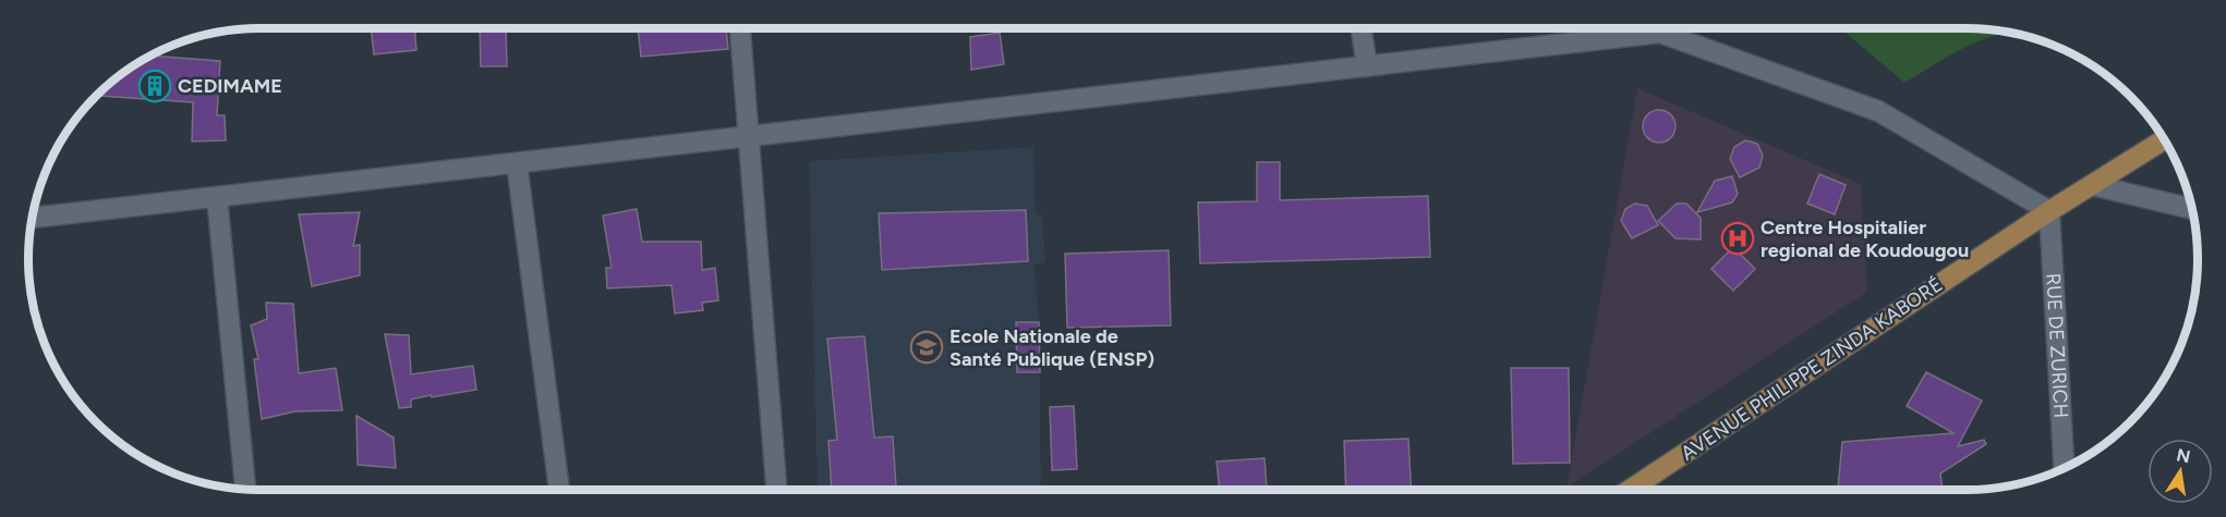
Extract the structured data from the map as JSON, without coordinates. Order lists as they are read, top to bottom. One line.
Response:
{"streets":{"main road":["AVENUE PHILIPPE ZINDA KABORÉ"],"street":["RUE DE ZURICH"]},"crossings":[["RUE DE ZURICH","AVENUE PHILIPPE ZINDA KABORÉ"]],"places":{"building":["CEDIMAME"],"hospital":["Centre Hospitalier regional de Koudougou"],"school or university":["Ecole Nationale de Santé Publique (ENSP)"]},"north":"top"}
